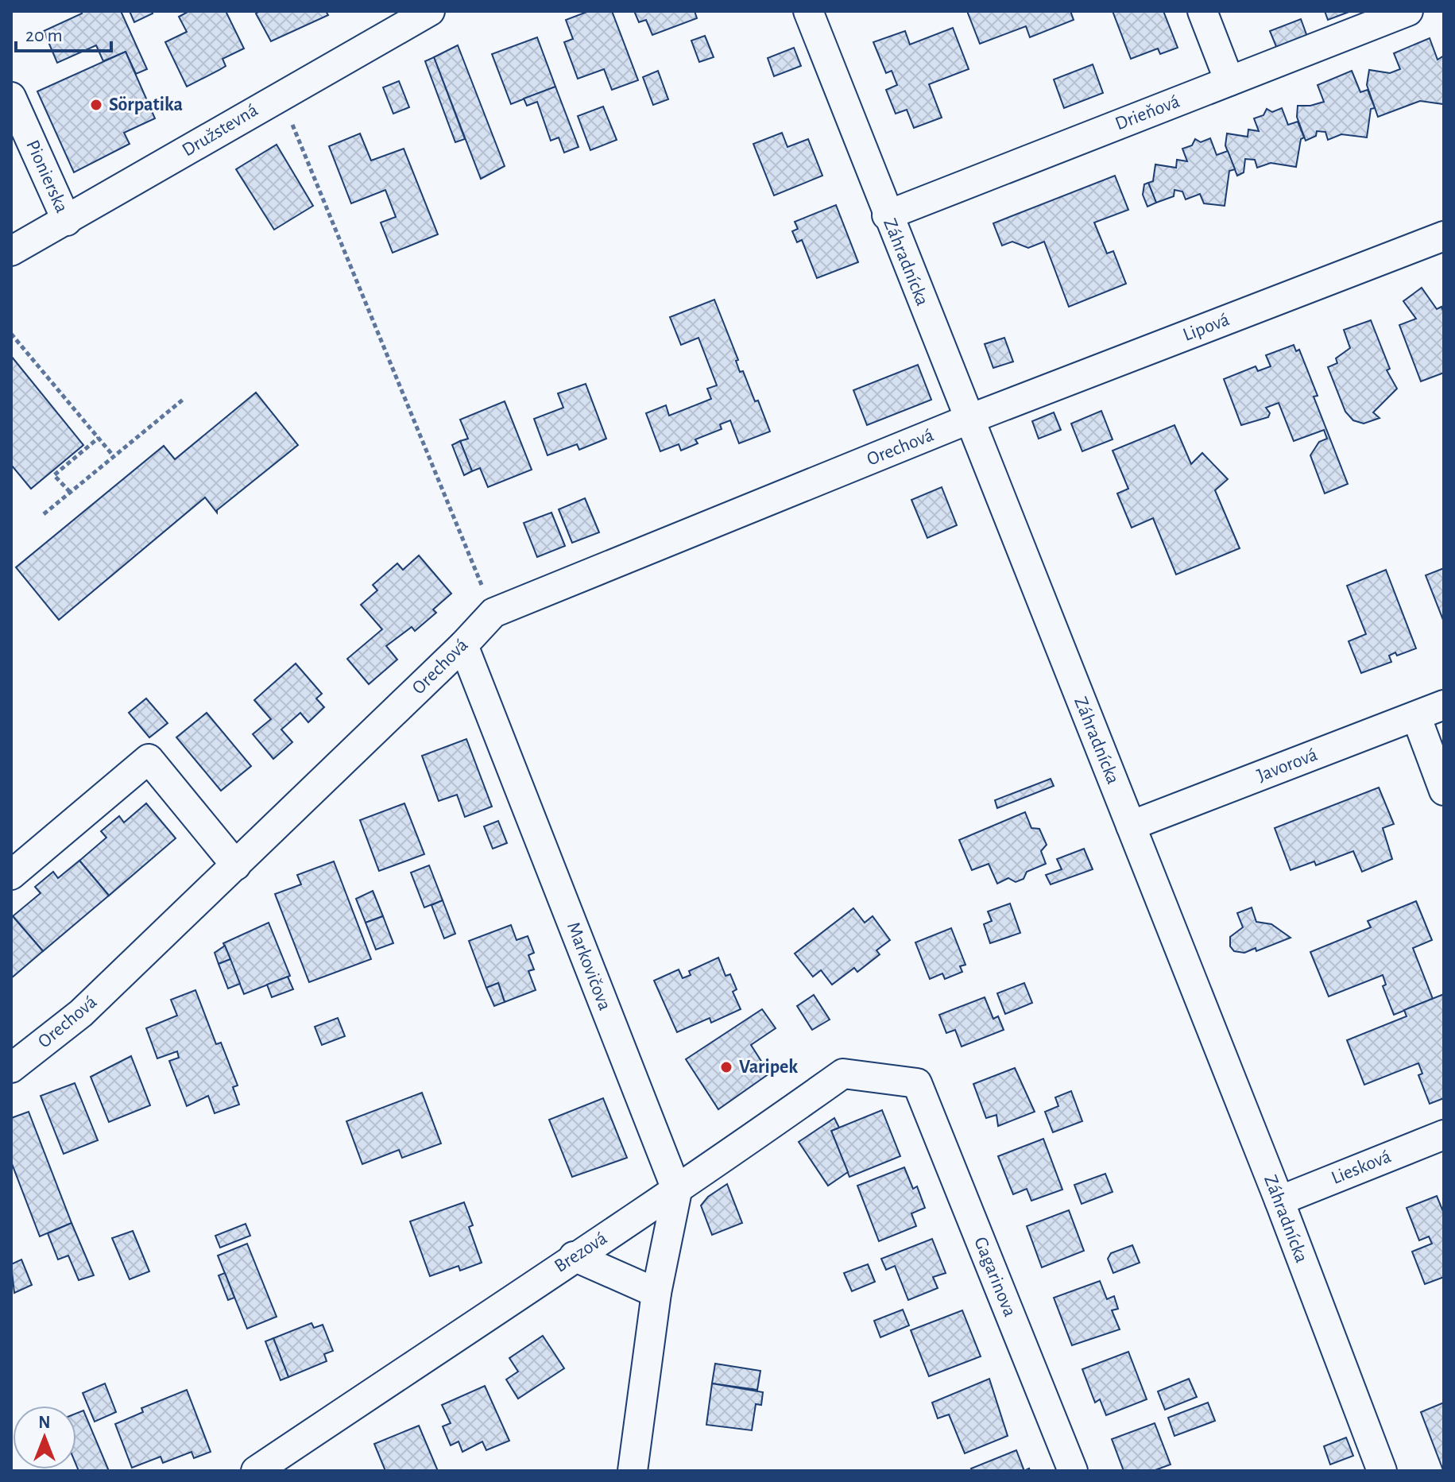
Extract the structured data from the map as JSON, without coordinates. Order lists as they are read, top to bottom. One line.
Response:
{"streets":{"street":["Drieňová","Družstevná","Pionierska","Záhradnícka","Lipová","Orechová","Javorová","Markovičova","Liesková","Brezová","Gagarinova"]},"crossings":[["Drieňová","Záhradnícka"],["Družstevná","Pionierska"],["Záhradnícka","Lipová"],["Záhradnícka","Orechová"],["Záhradnícka","Javorová"],["Záhradnícka","Liesková"],["Lipová","Orechová"],["Orechová","Markovičova"],["Markovičova","Brezová"],["Brezová","Gagarinova"]],"places":["Sörpatika","Varipek"],"scale_bar":"20 m","north":"top"}
